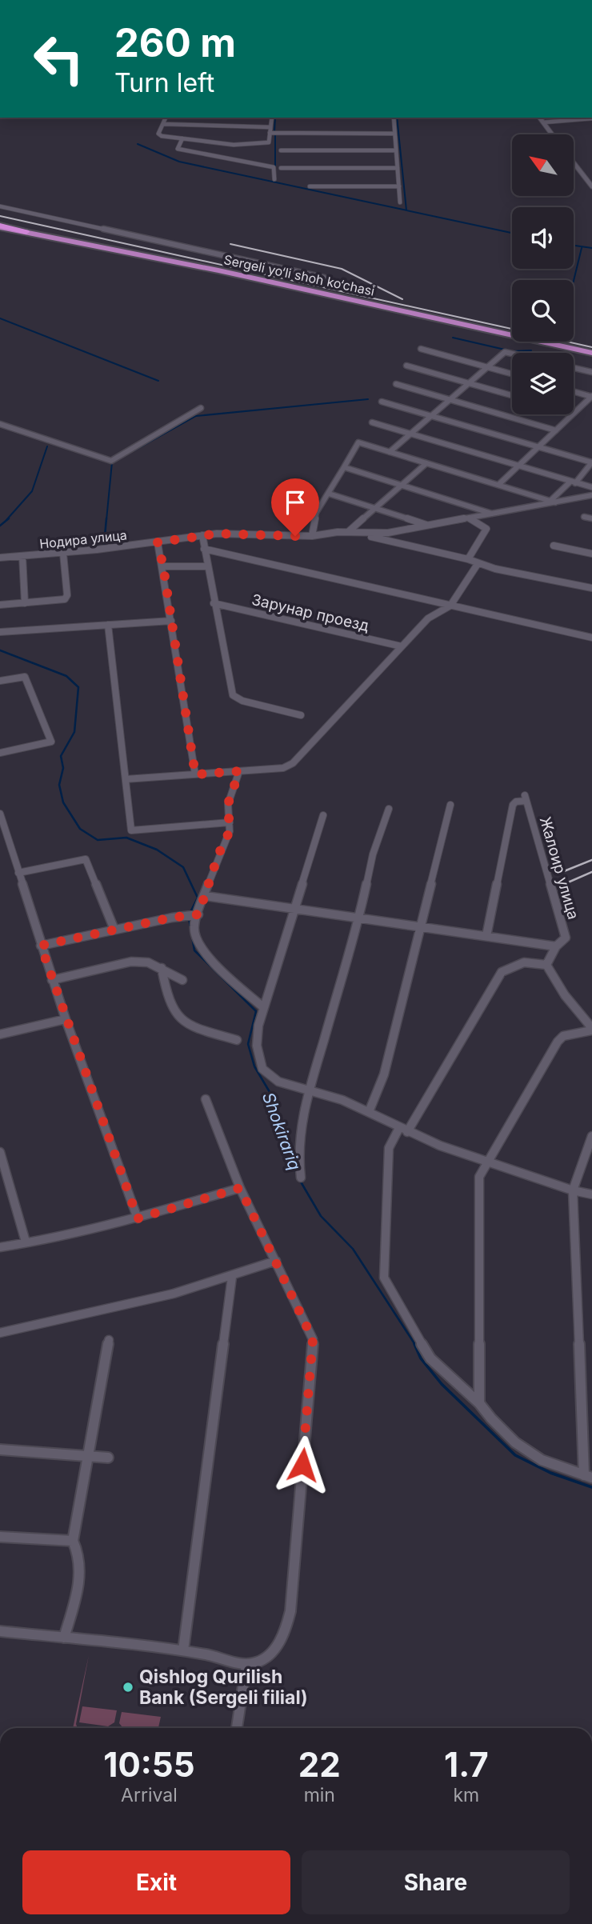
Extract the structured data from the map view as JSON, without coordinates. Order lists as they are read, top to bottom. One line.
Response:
{"streets":{"main road":["Sergeli yo‘li shoh ko‘chasi"],"street":["Нодира улица","Зарунар проезд","Жалоир улица"]},"water":["Shokirariq"],"places":["Qishlog Qurilish Bank (Sergeli filial)"],"north":"top left","page":{"turn":["260 m","Turn left"],"eta":["10:55","Arrival","22","min","1.7","km"],"buttons":["Exit","Share"]}}
